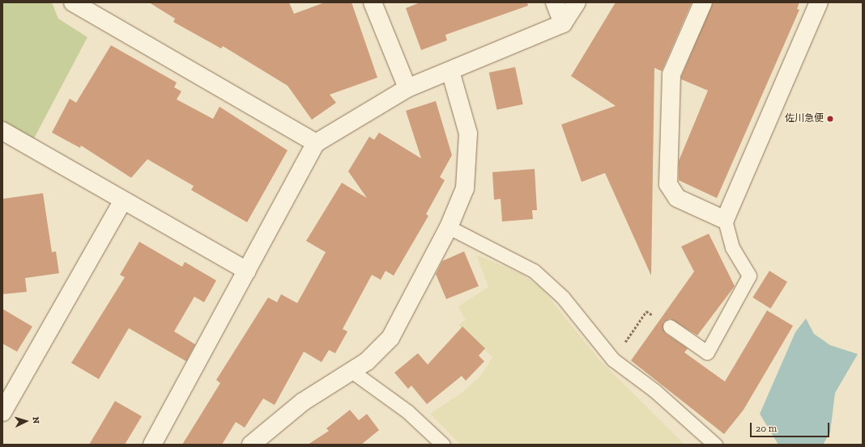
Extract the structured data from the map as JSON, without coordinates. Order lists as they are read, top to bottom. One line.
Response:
{"places":["佐川急便"],"scale_bar":"20 m","north":"right"}
